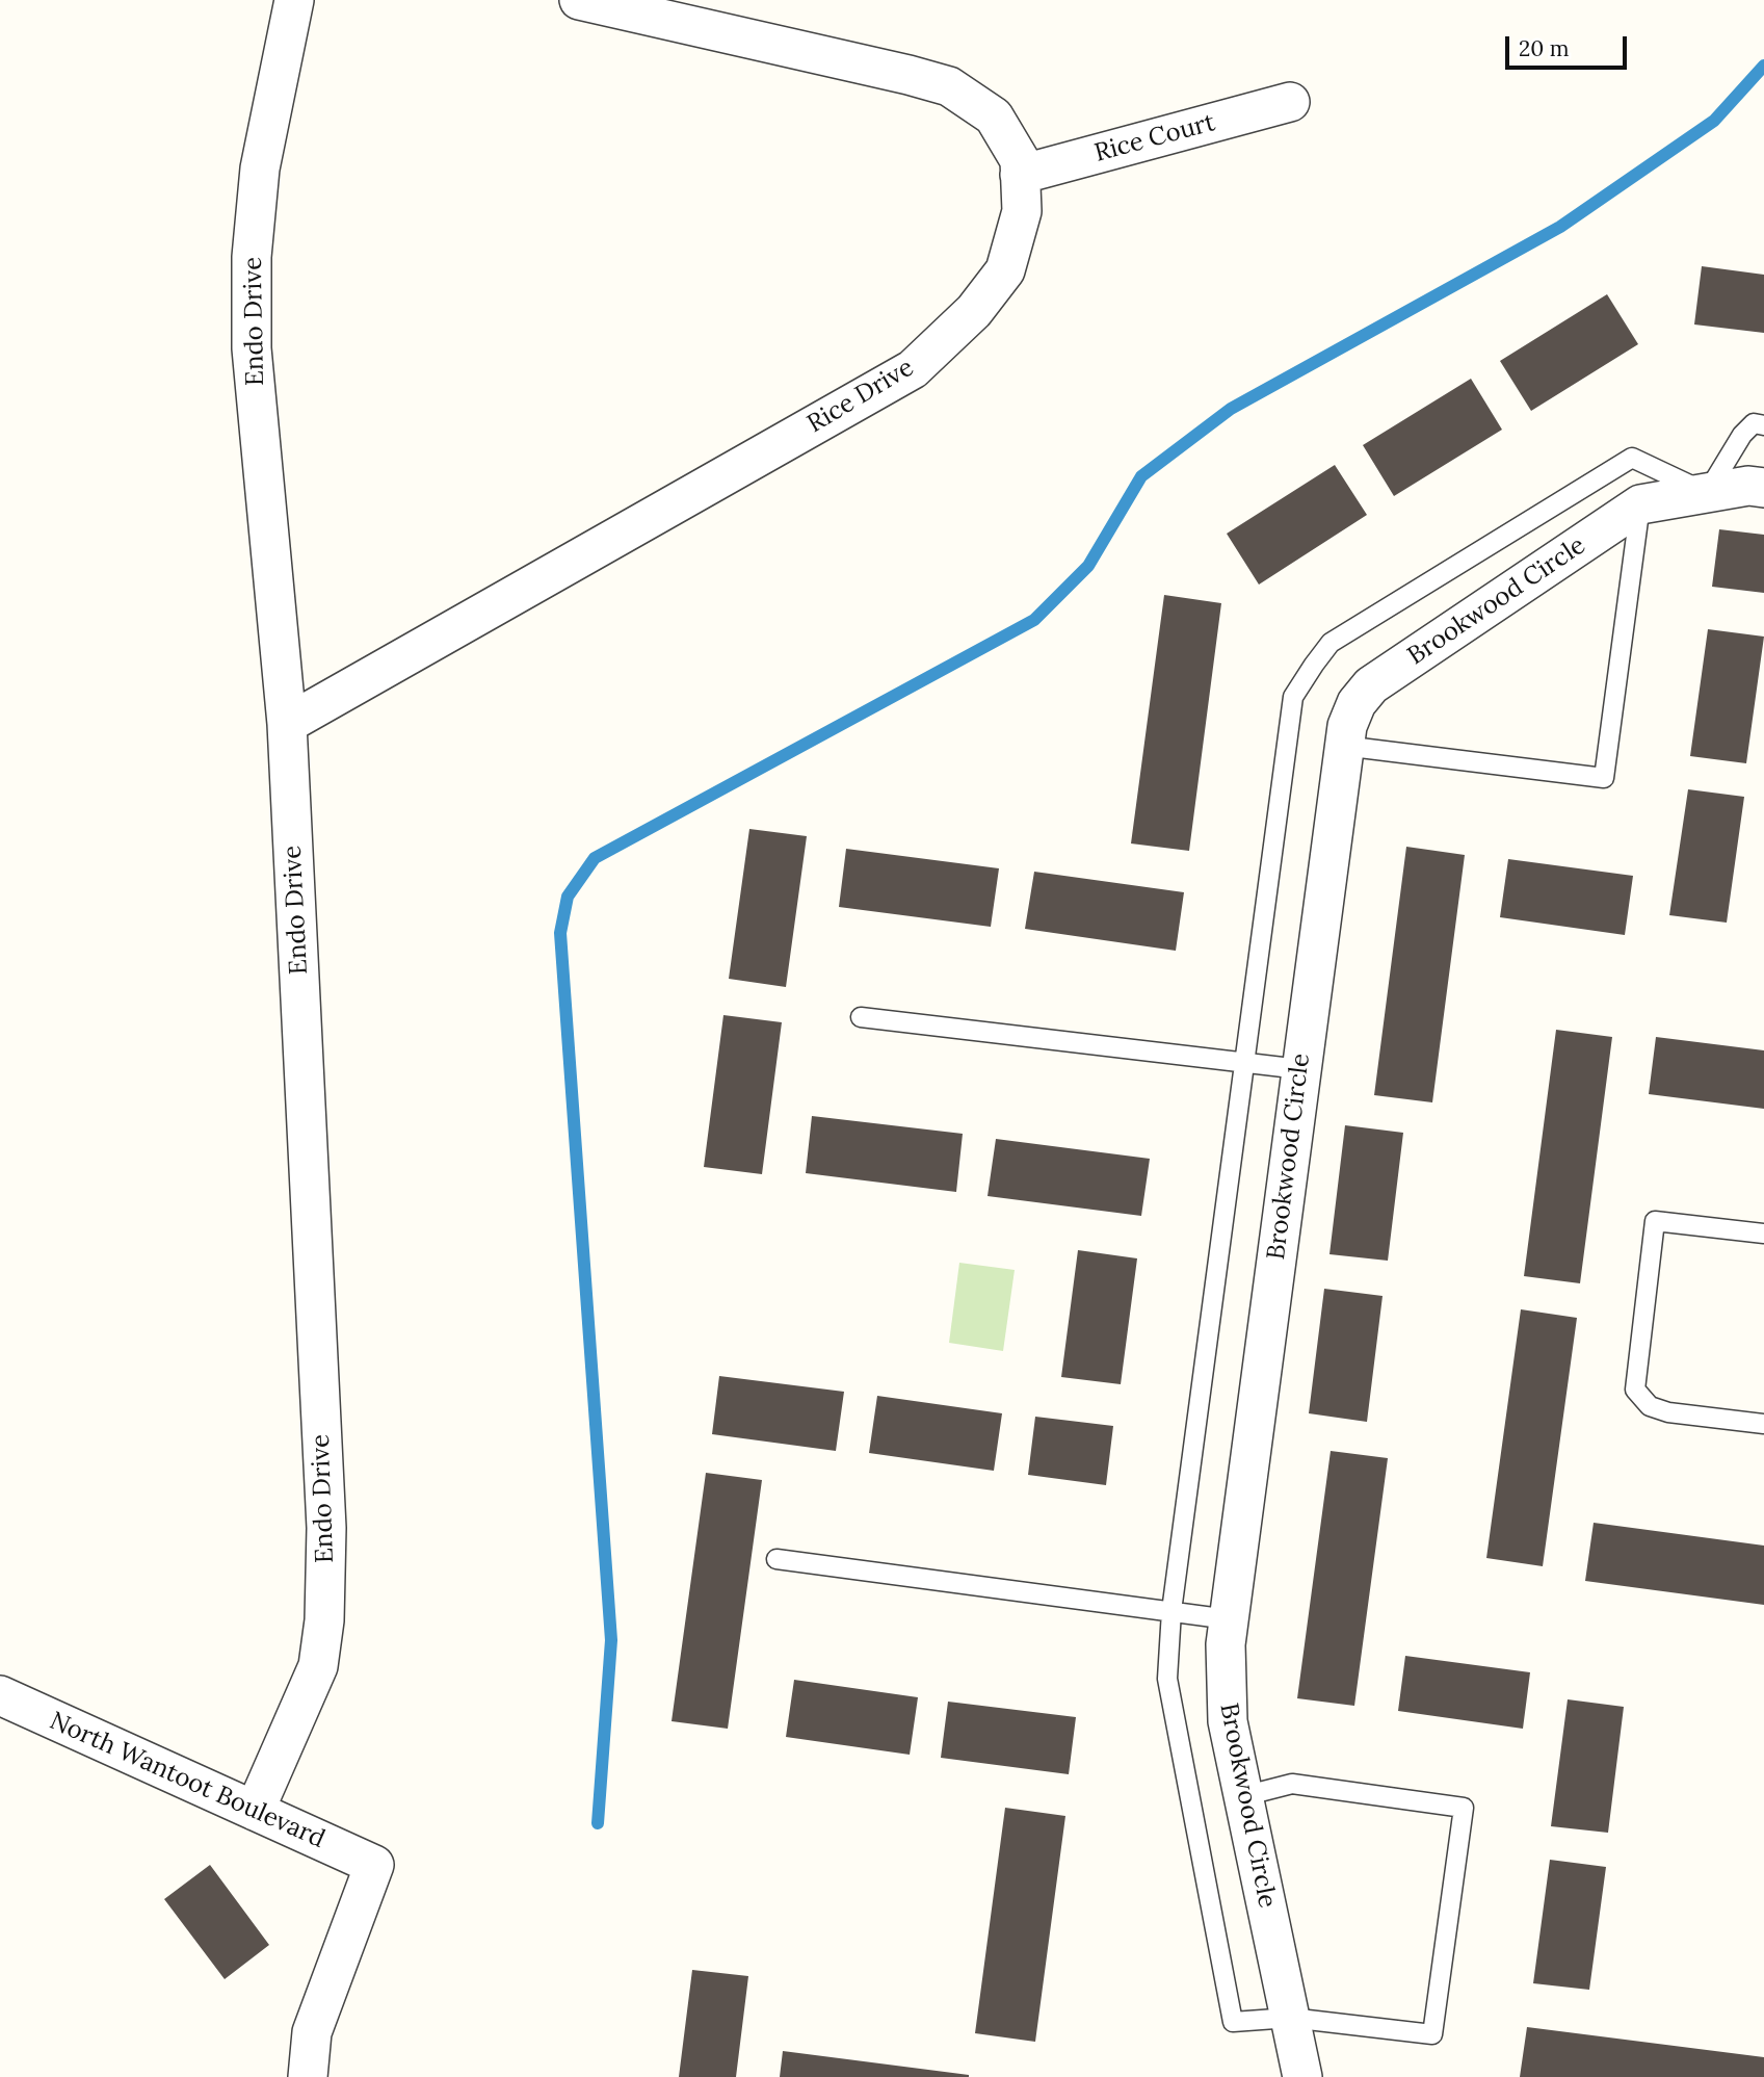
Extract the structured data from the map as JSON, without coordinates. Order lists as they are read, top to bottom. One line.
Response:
{"streets":{"street":["Rice Court","Endo Drive","Rice Drive","Brookwood Circle","North Wantoot Boulevard"]},"crossings":[["Rice Court","Rice Drive"],["Endo Drive","Rice Drive"],["Endo Drive","North Wantoot Boulevard"]],"scale_bar":"20 m"}
